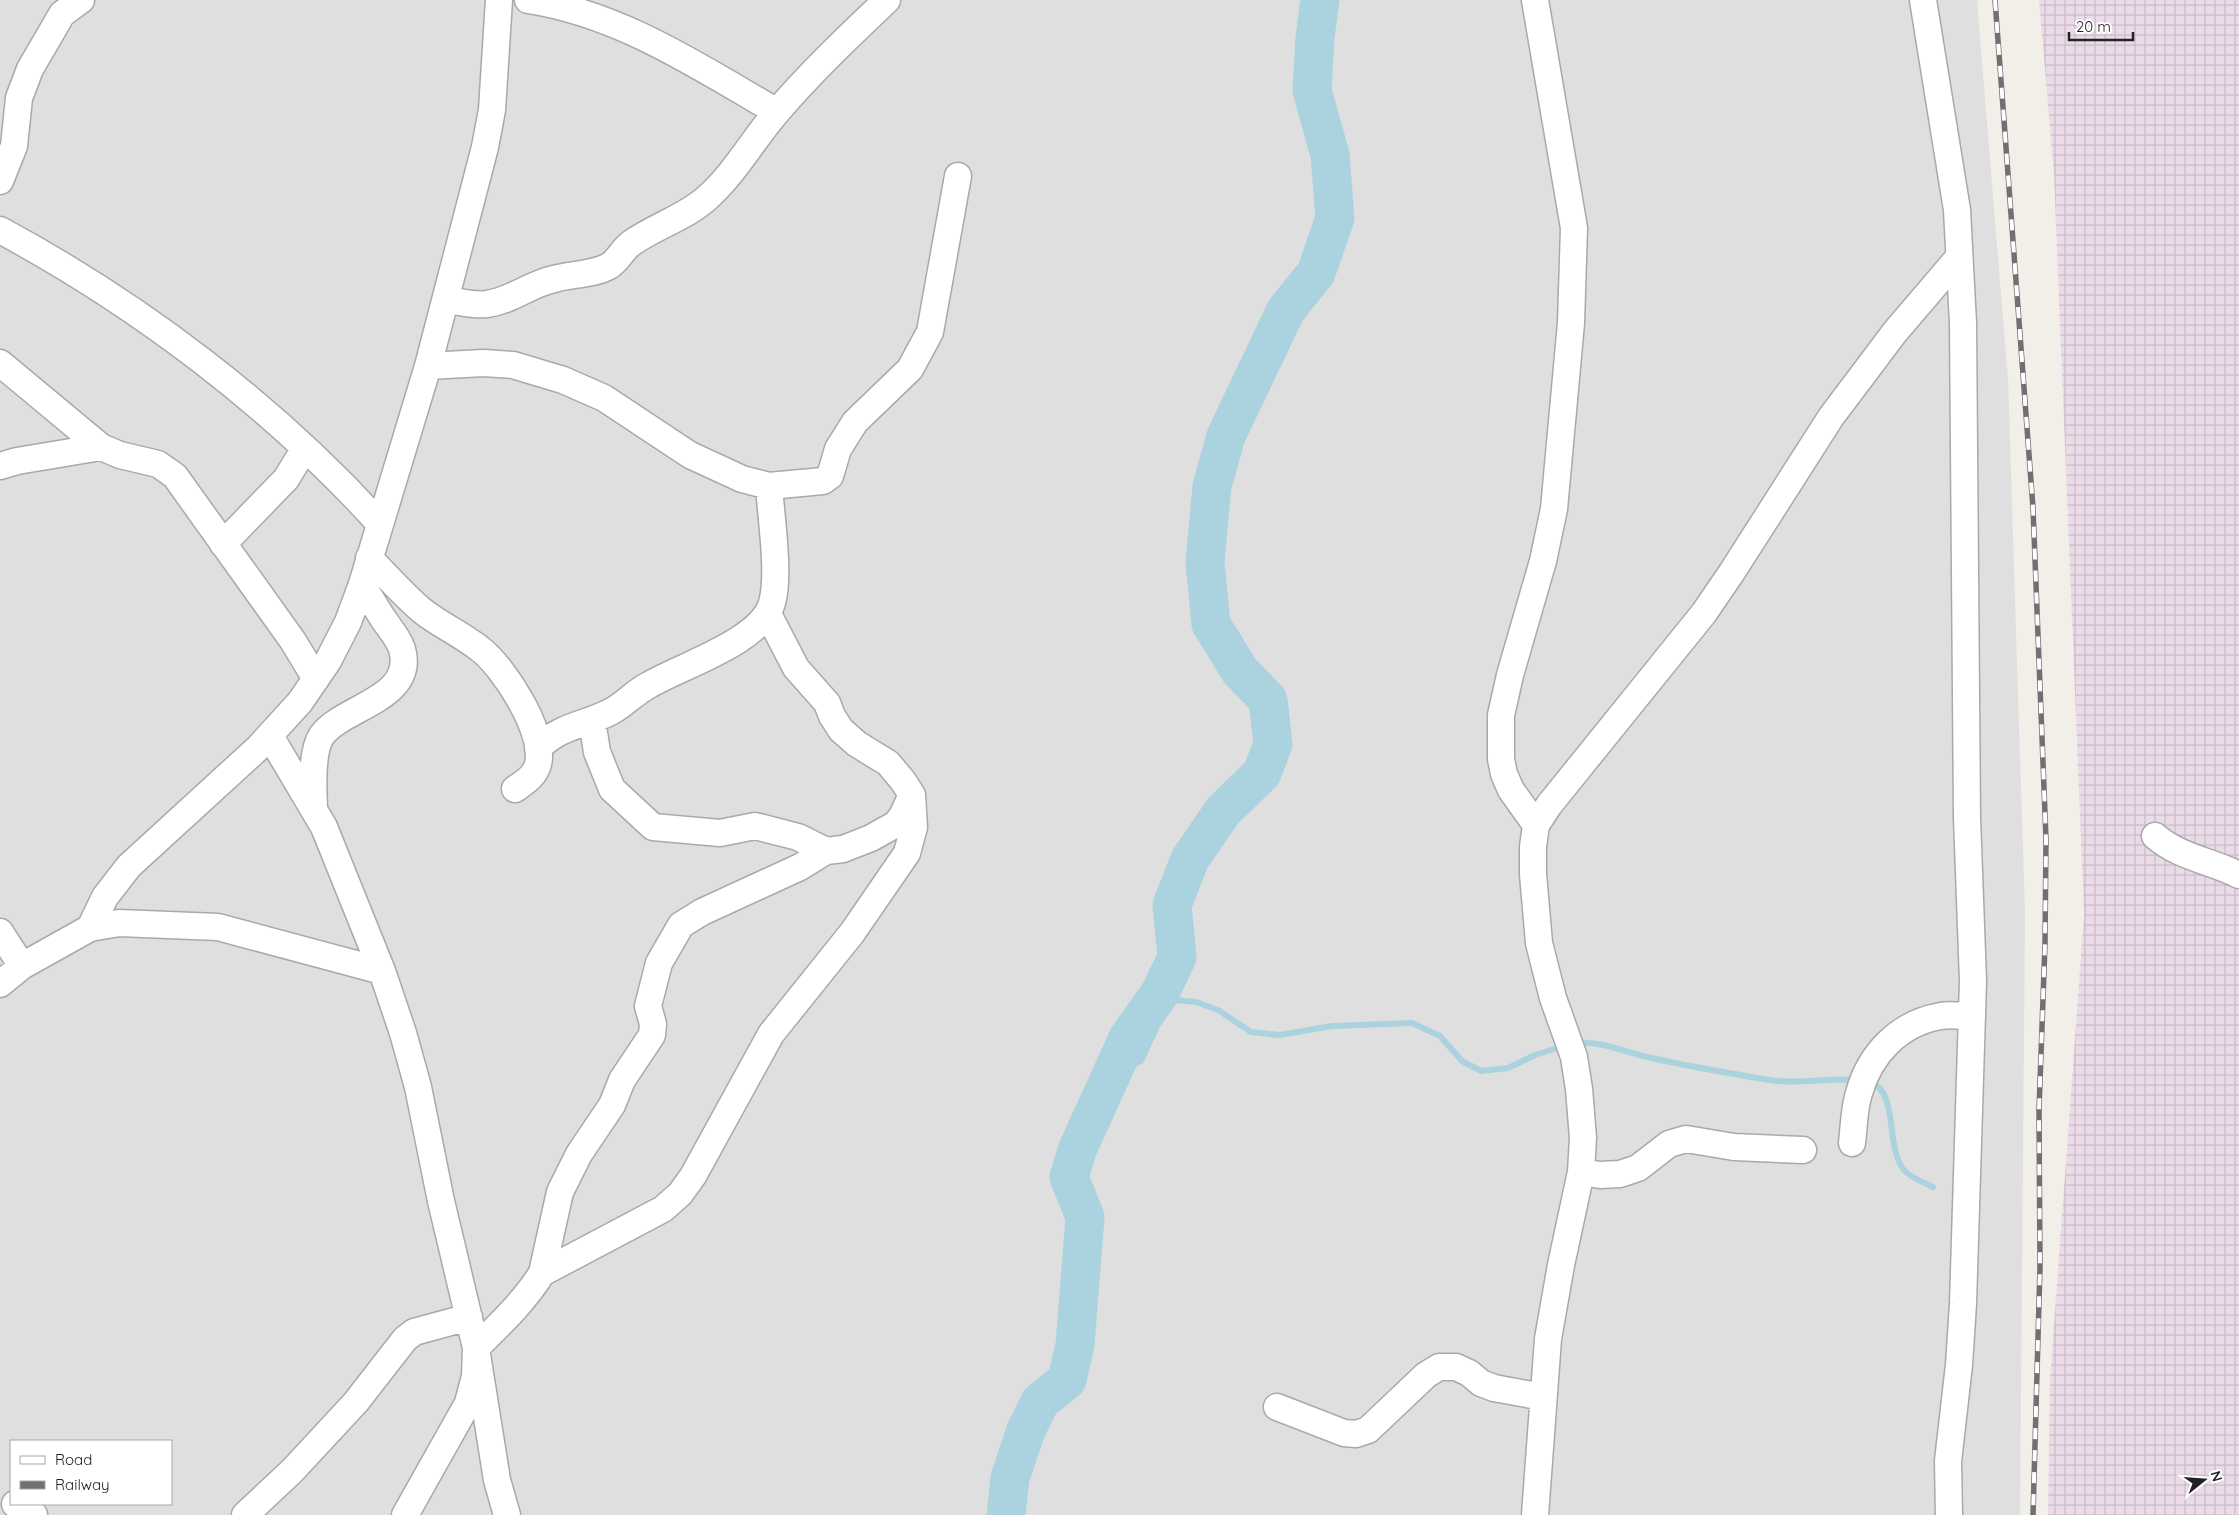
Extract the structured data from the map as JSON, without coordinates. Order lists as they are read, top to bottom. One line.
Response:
{"legend":["Road","Railway"],"scale_bar":"20 m","north":"right"}
